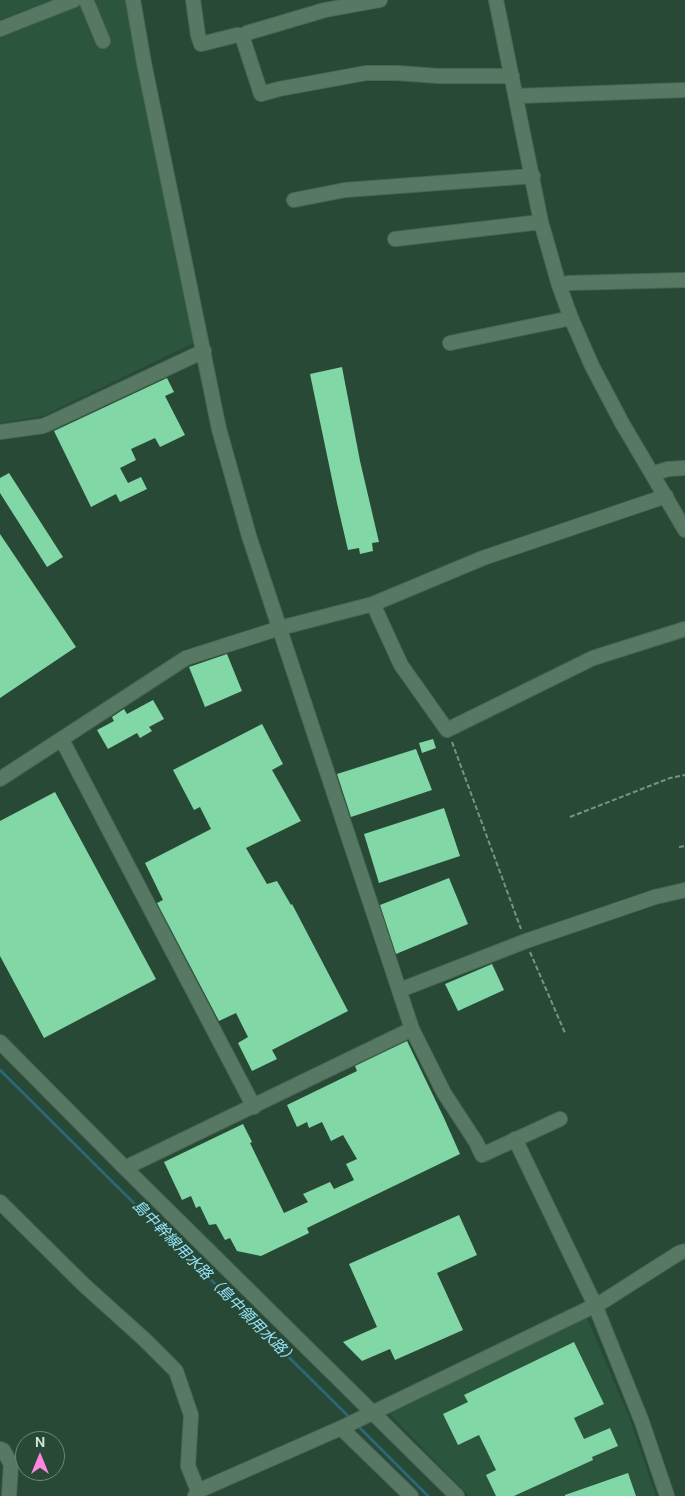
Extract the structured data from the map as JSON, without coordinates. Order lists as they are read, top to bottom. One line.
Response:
{"water":["島中幹線用水路（島中領用水路）"],"north":"top"}
